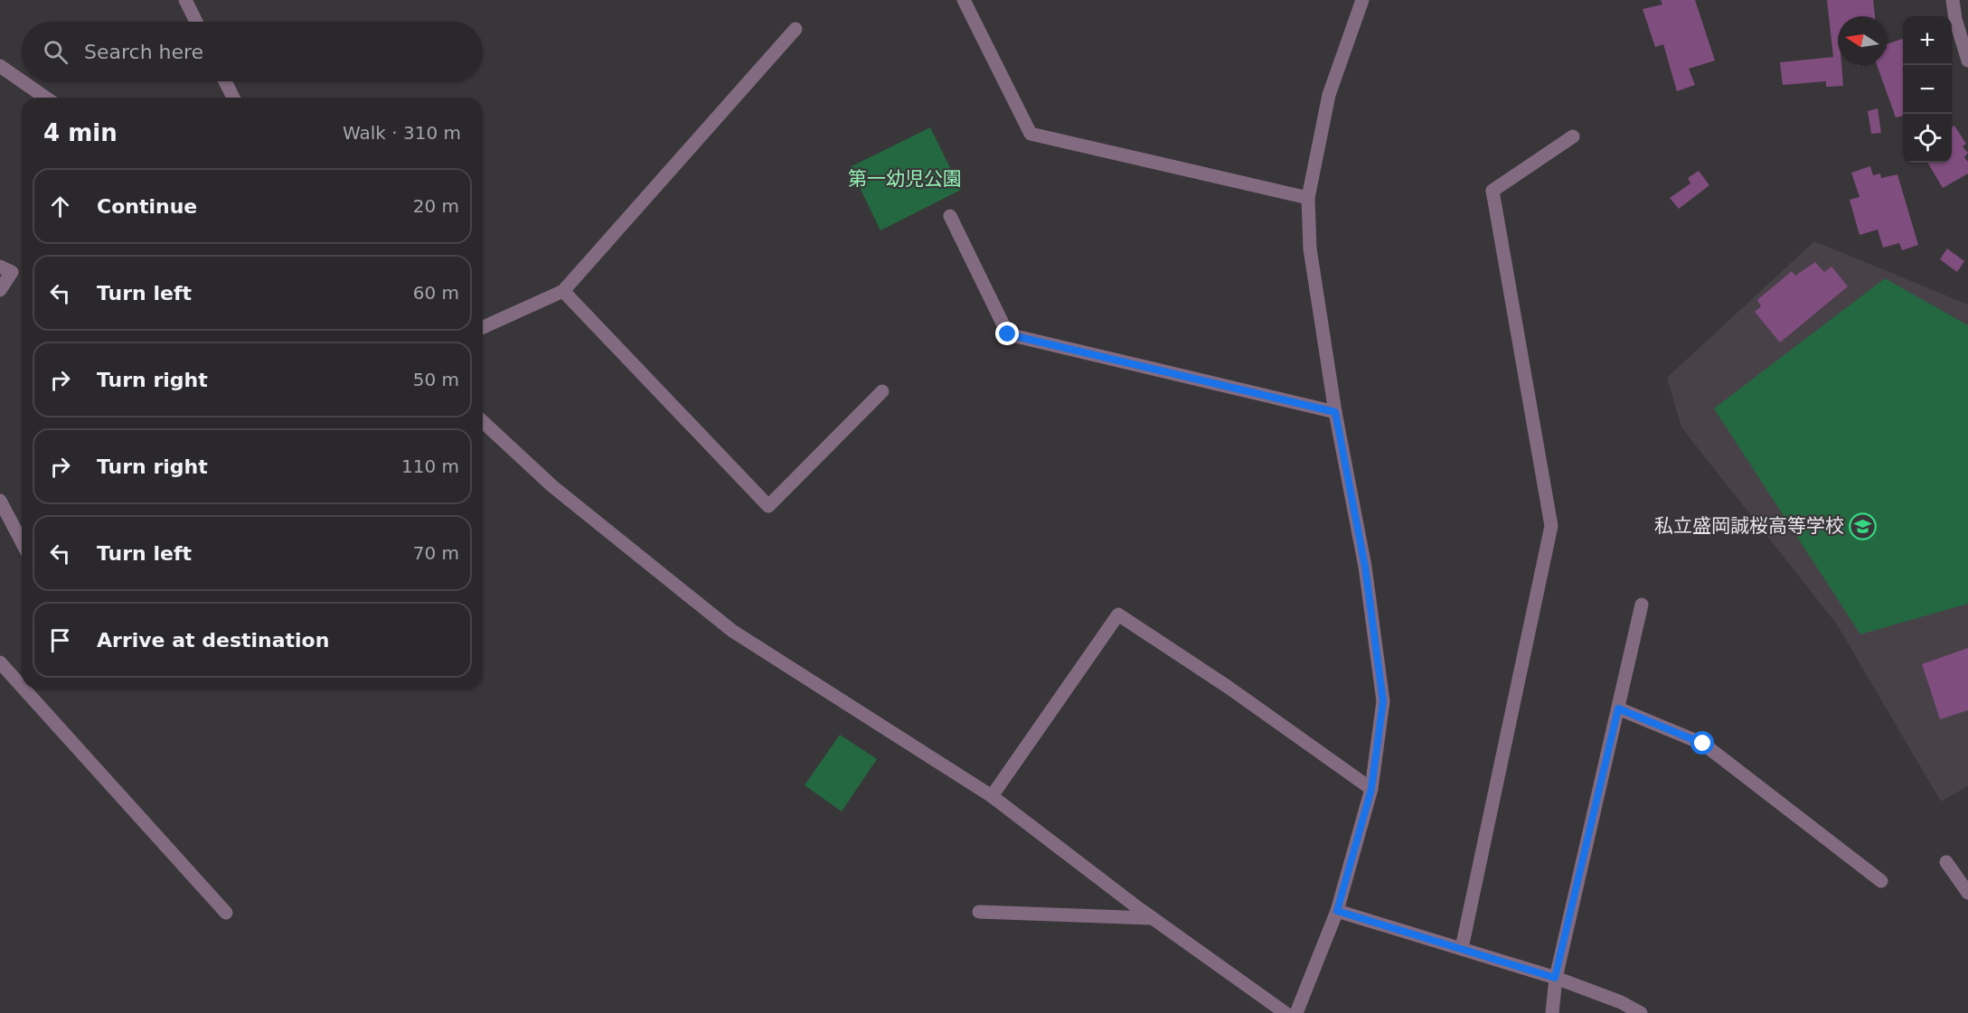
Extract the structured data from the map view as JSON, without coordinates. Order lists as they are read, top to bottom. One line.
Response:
{"parks":["第一幼児公園"],"places":{"school or university":["私立盛岡誠桜高等学校"]},"north":"left","page":{"map_buttons":["+","−"],"search":"Search here","heading":["4 min","Walk · 310 m"],"list":[["Continue","20 m"],["Turn left","60 m"],["Turn right","50 m"],["Turn right","110 m"],["Turn left","70 m"],"Arrive at destination"]}}
